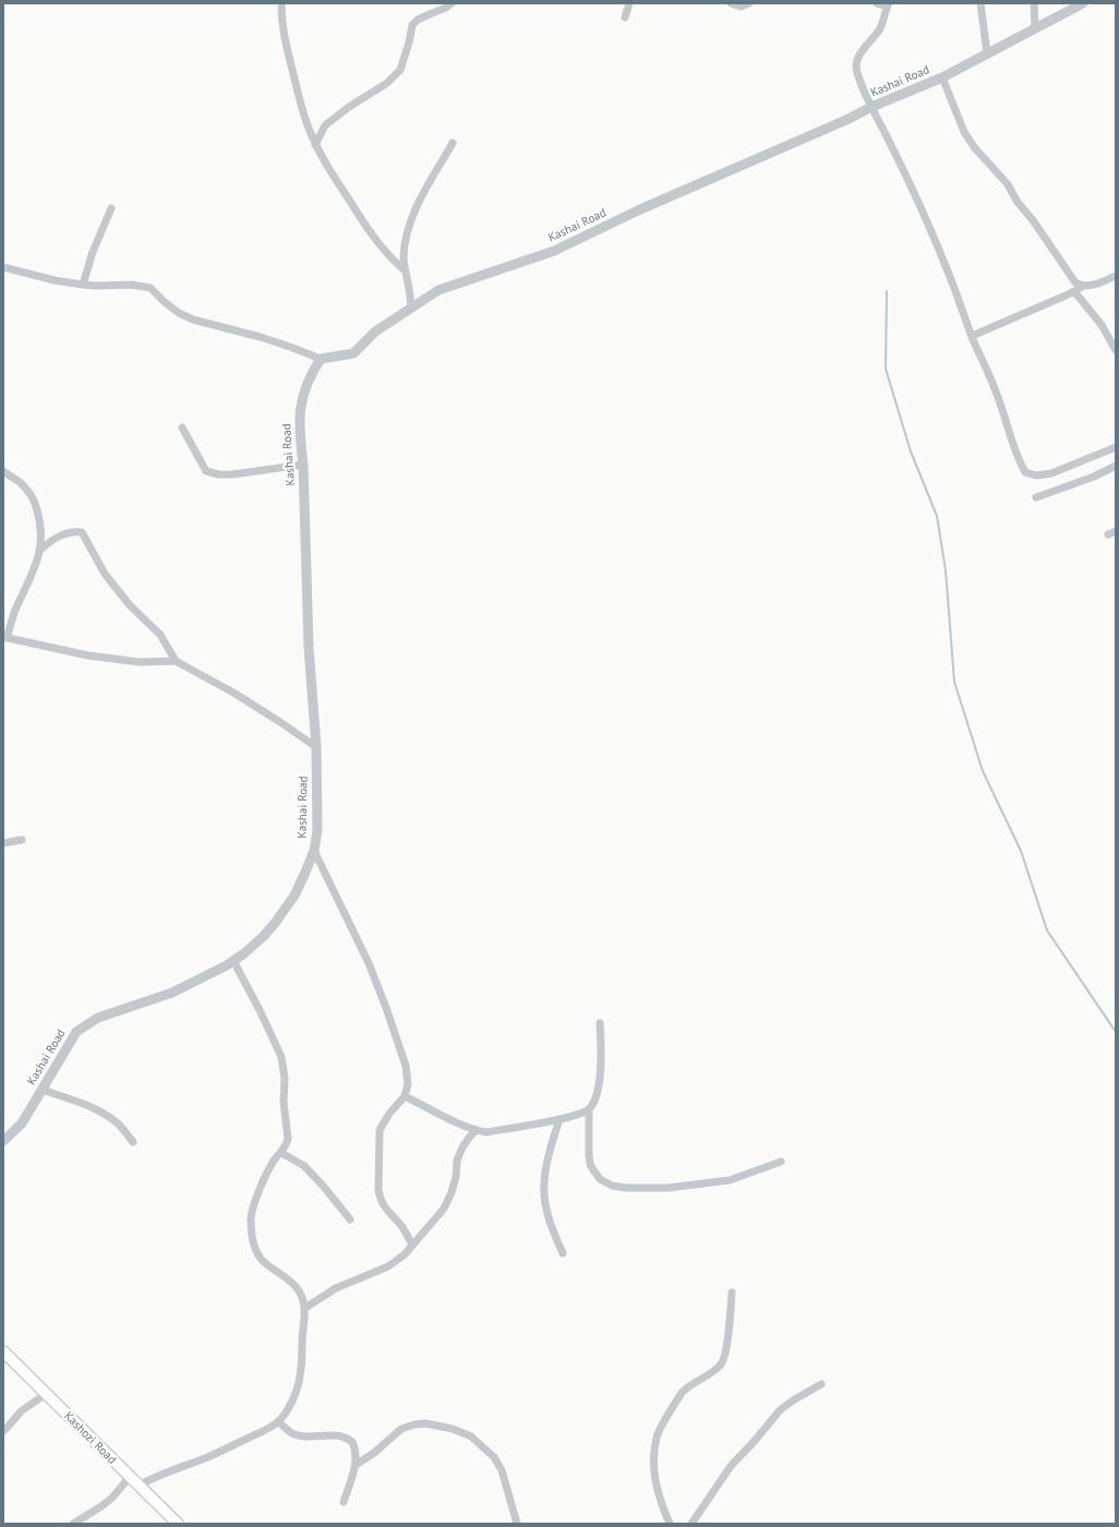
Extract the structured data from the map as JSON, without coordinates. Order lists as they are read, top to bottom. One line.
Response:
{"streets":{"main road":["Kashozi Road"],"street":["Kashai Road"]}}
